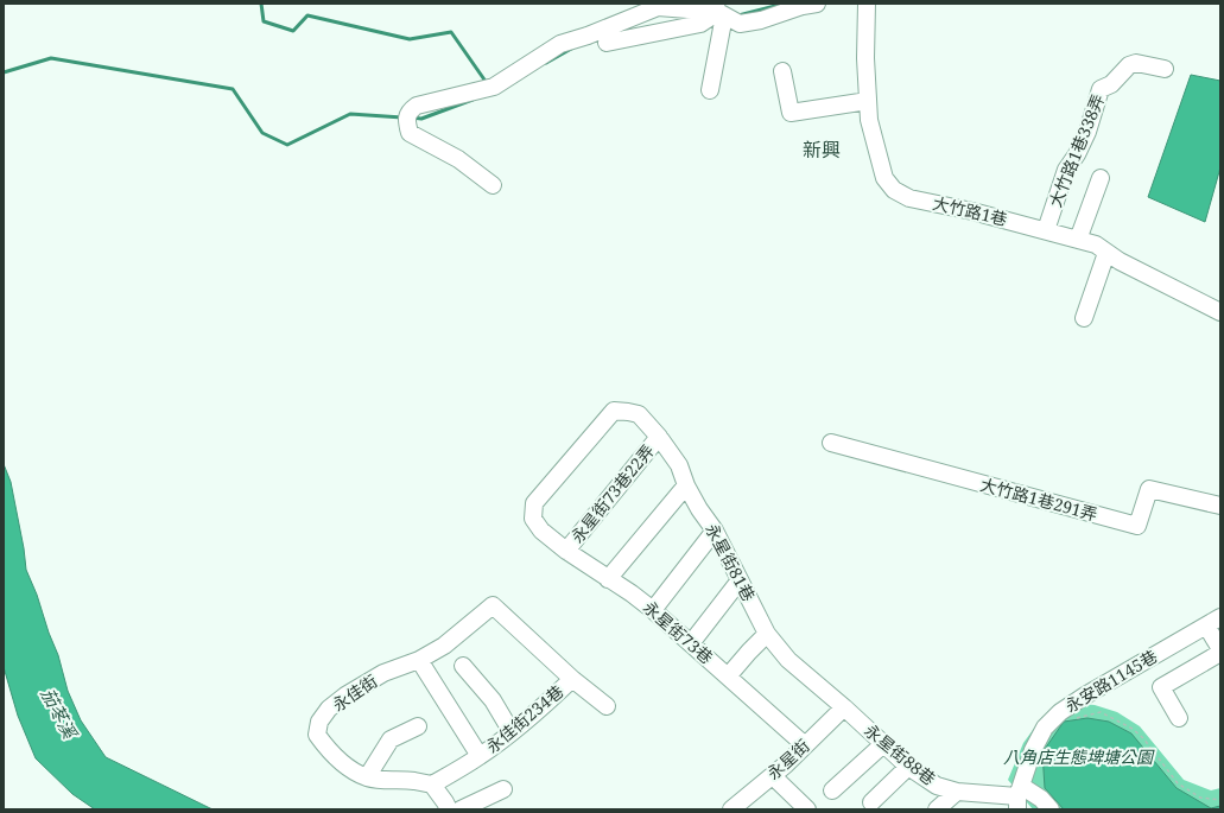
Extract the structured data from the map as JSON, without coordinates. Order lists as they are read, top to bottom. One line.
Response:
{"streets":{"street":["大竹路1巷338弄","大竹路1巷","永星街73巷22弄","大竹路1巷291弄","永星街81巷","永星街73巷","永安路1145巷","永佳街","永佳街234巷","永星街88巷","永星街"]},"crossings":[["大竹路1巷338弄","大竹路1巷"],["永星街73巷22弄","永星街81巷"],["永星街73巷22弄","永星街73巷"],["永星街81巷","永星街73巷"],["永星街81巷","永星街88巷"],["永星街81巷","永星街"],["永星街73巷","永星街"],["永安路1145巷","永星街88巷"],["永佳街","永佳街234巷"],["永星街88巷","永星街"]],"districts":["新興"],"water":["茄苳溪"],"parks":["八角店生態埤塘公園"]}
